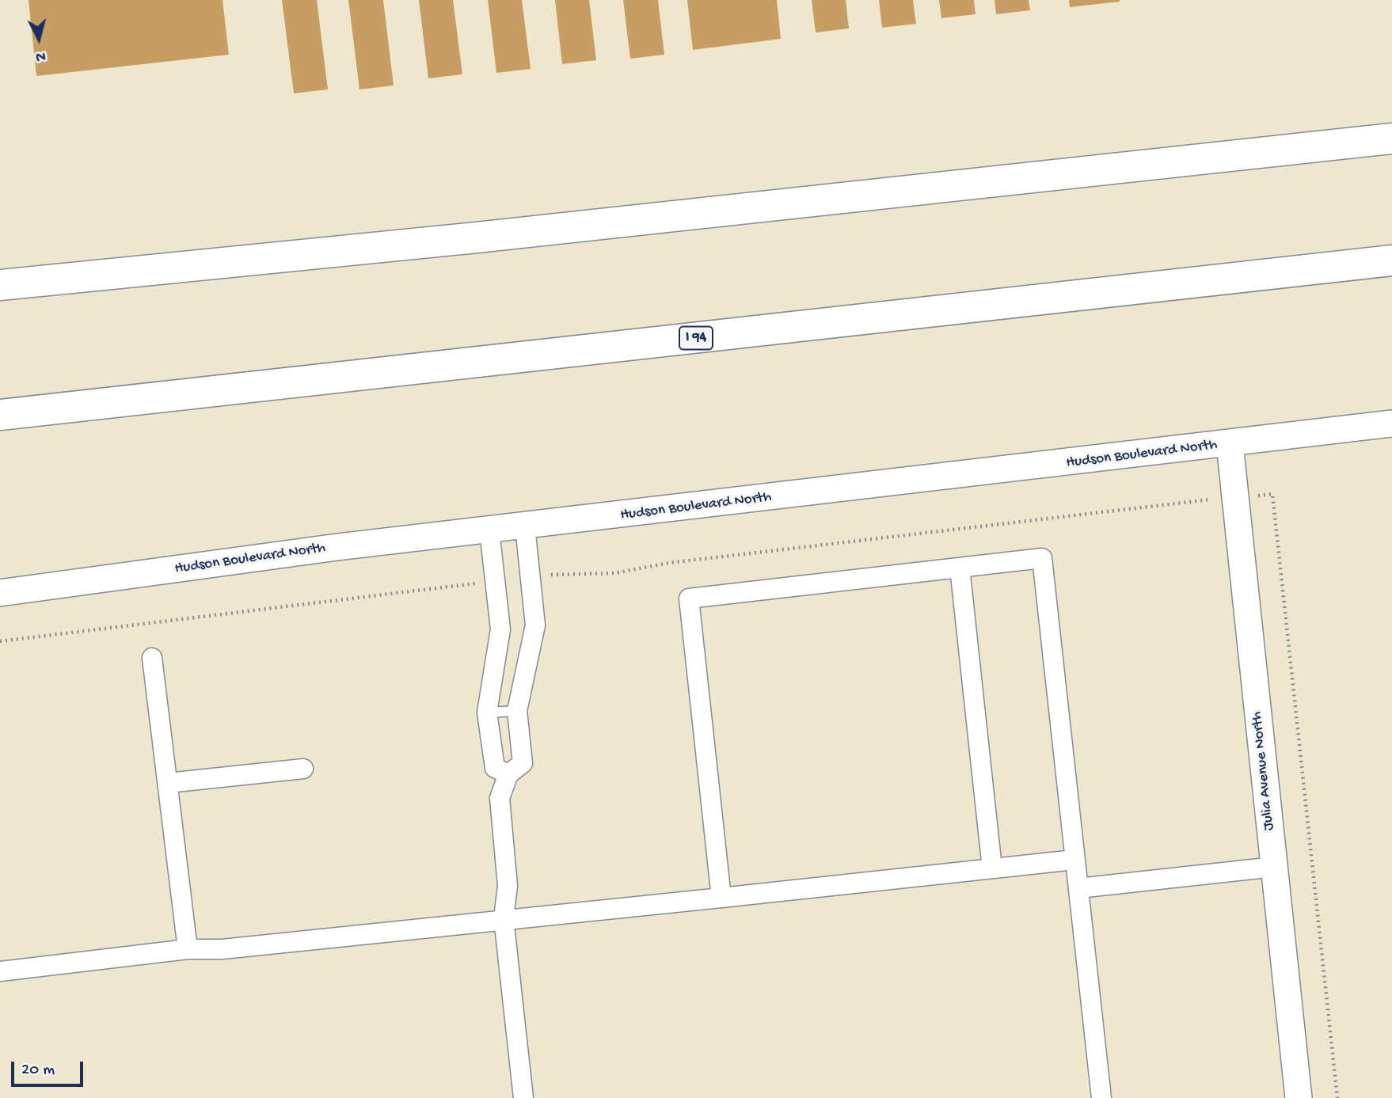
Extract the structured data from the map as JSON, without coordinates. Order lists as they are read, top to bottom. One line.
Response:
{"streets":{"highway":["I 94"],"street":["Hudson Boulevard North","Julia Avenue North"]},"crossings":[["Hudson Boulevard North","Julia Avenue North"]],"scale_bar":"20 m","north":"bottom"}
